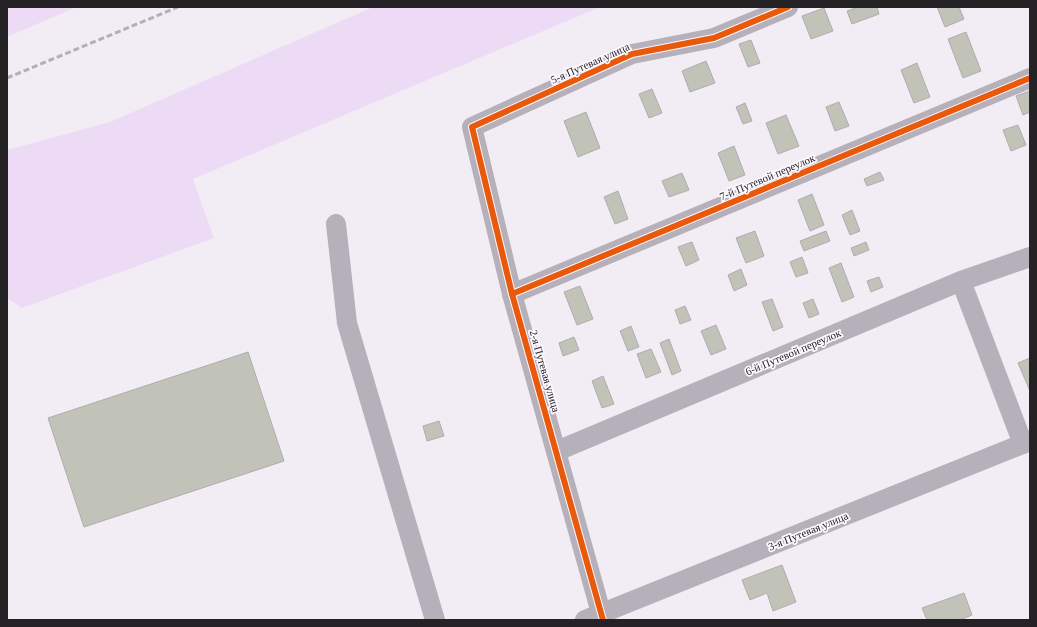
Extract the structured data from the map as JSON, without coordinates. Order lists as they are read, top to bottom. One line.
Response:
{"streets":{"street":["5-я Путевая улица","7-й Путевой переулок","6-й Путевой переулок","2-я Путевая улица","3-я Путевая улица"]},"crossings":[["5-я Путевая улица","2-я Путевая улица"],["7-й Путевой переулок","2-я Путевая улица"],["6-й Путевой переулок","2-я Путевая улица"],["2-я Путевая улица","3-я Путевая улица"]]}
